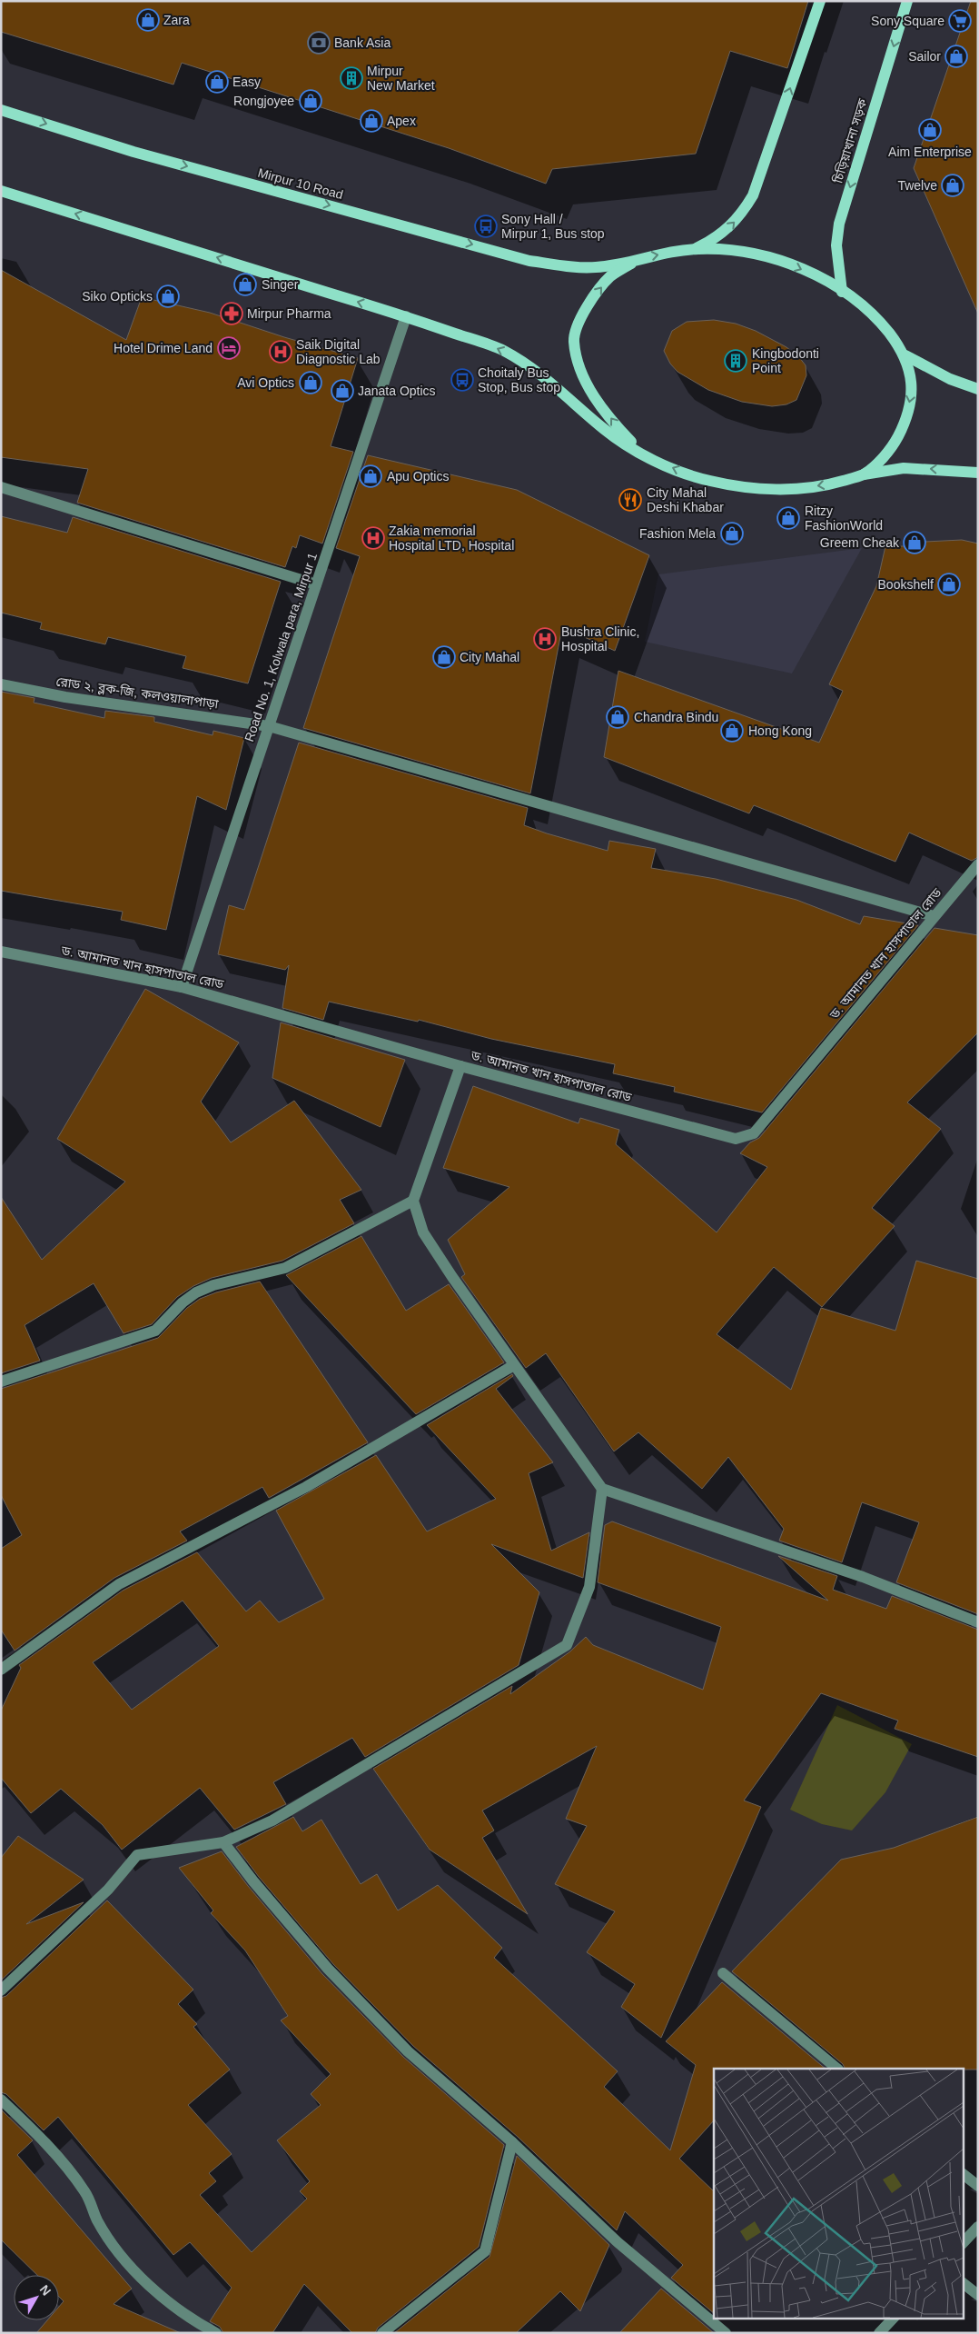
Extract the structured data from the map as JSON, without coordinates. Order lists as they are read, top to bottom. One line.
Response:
{"streets":{"main road":["চিড়িয়াখানা সড়ক","Mirpur 10 Road"],"street":["Road No. 1, Kolwala para, Mirpur 1","রোড ২, ব্লক-জি, কলওয়ালাপাড়া","ড. আমানত খান হাসপাতাল রোড"]},"crossings":[["Road No. 1, Kolwala para, Mirpur 1","রোড ২, ব্লক-জি, কলওয়ালাপাড়া"],["Road No. 1, Kolwala para, Mirpur 1","ড. আমানত খান হাসপাতাল রোড"],["রোড ২, ব্লক-জি, কলওয়ালাপাড়া","ড. আমানত খান হাসপাতাল রোড"]],"places":{"shop":["Zara","Sailor","Easy","Rongjoyee","Apex","Aim Enterprise","Twelve","Singer","Siko Opticks","Avi Optics","Janata Optics","Apu Optics","Ritzy FashionWorld","Fashion Mela","Greem Cheak","Bookshelf","City Mahal","Chandra Bindu","Hong Kong"],"supermarket":["Sony Square"],"bank":["Bank Asia"],"building":["Mirpur New Market","Kingbodonti Point"],"bus stop":["Sony Hall / Mirpur 1, Bus stop","Choitaly Bus Stop, Bus stop"],"pharmacy":["Mirpur Pharma"],"hotel":["Hotel Drime Land"],"hospital":["Saik Digital Diagnostic Lab","Zakia memorial Hospital LTD, Hospital","Bushra Clinic, Hospital"],"restaurant":["City Mahal Deshi Khabar"]},"north":"top right"}
